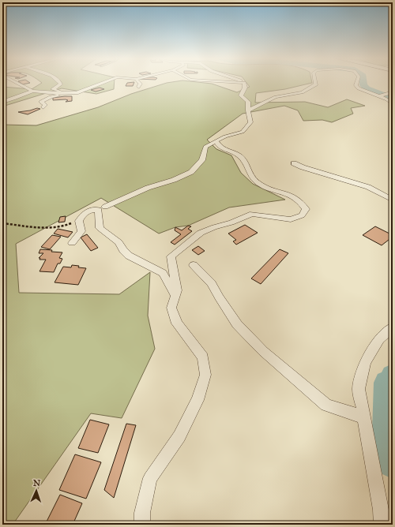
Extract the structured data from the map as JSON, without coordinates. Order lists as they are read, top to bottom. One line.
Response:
{"north":"top"}
